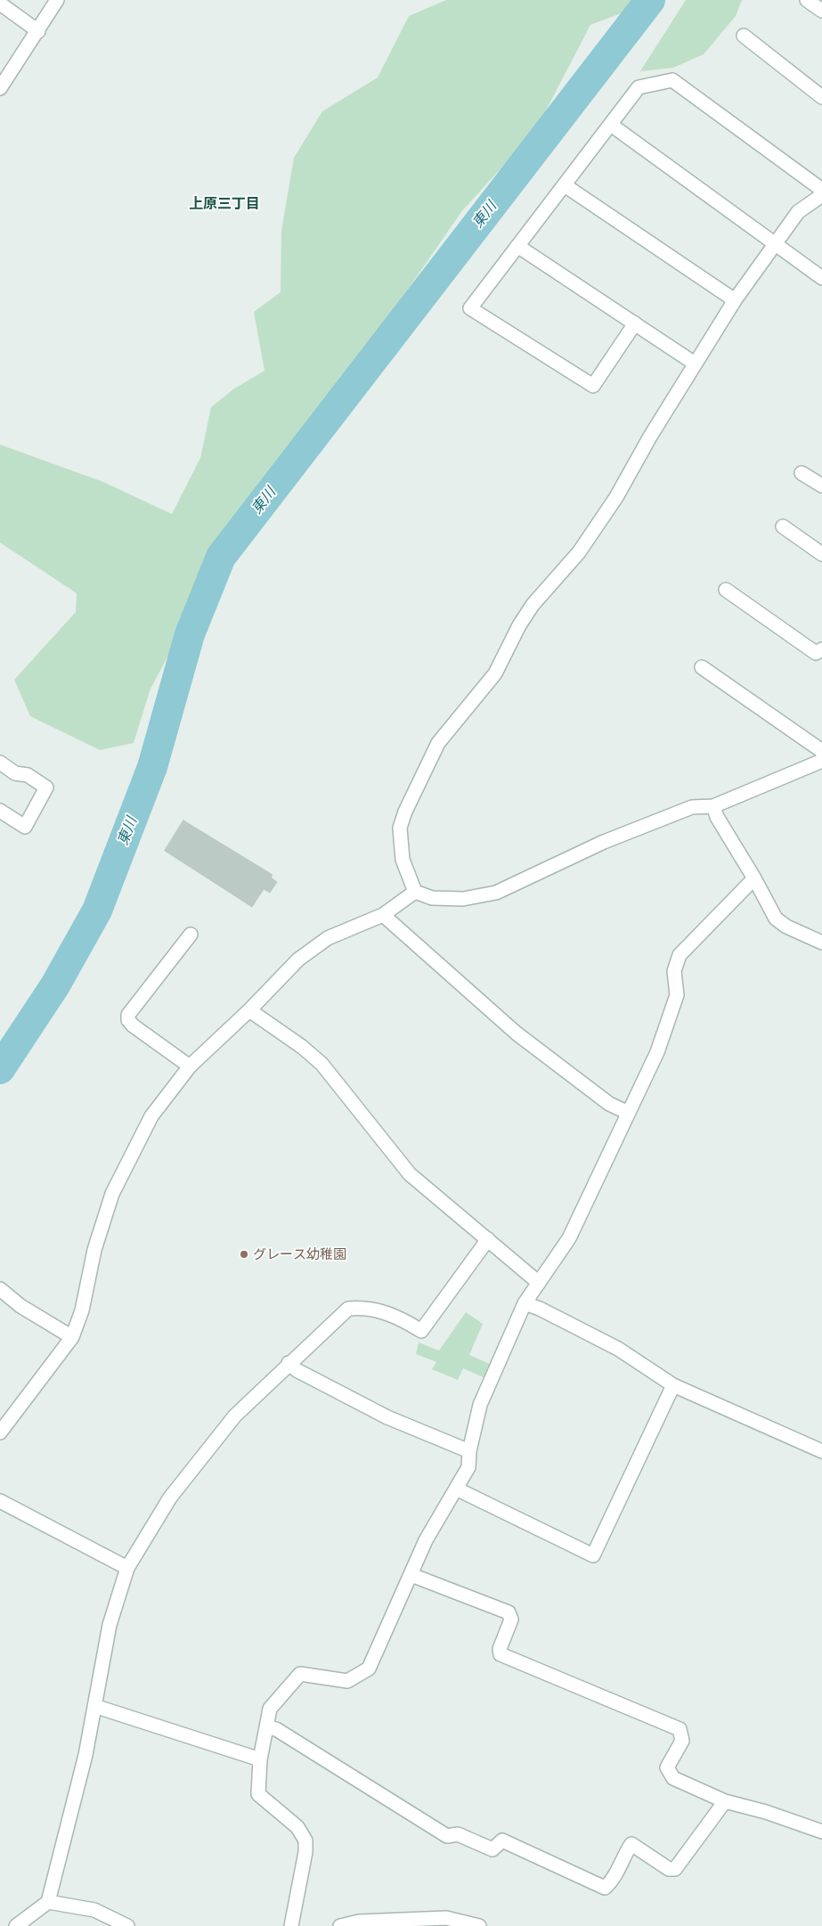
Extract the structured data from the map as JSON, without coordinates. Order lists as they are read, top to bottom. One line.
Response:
{"districts":["上原三丁目"],"water":["東川"],"places":["グレース幼稚園"]}
